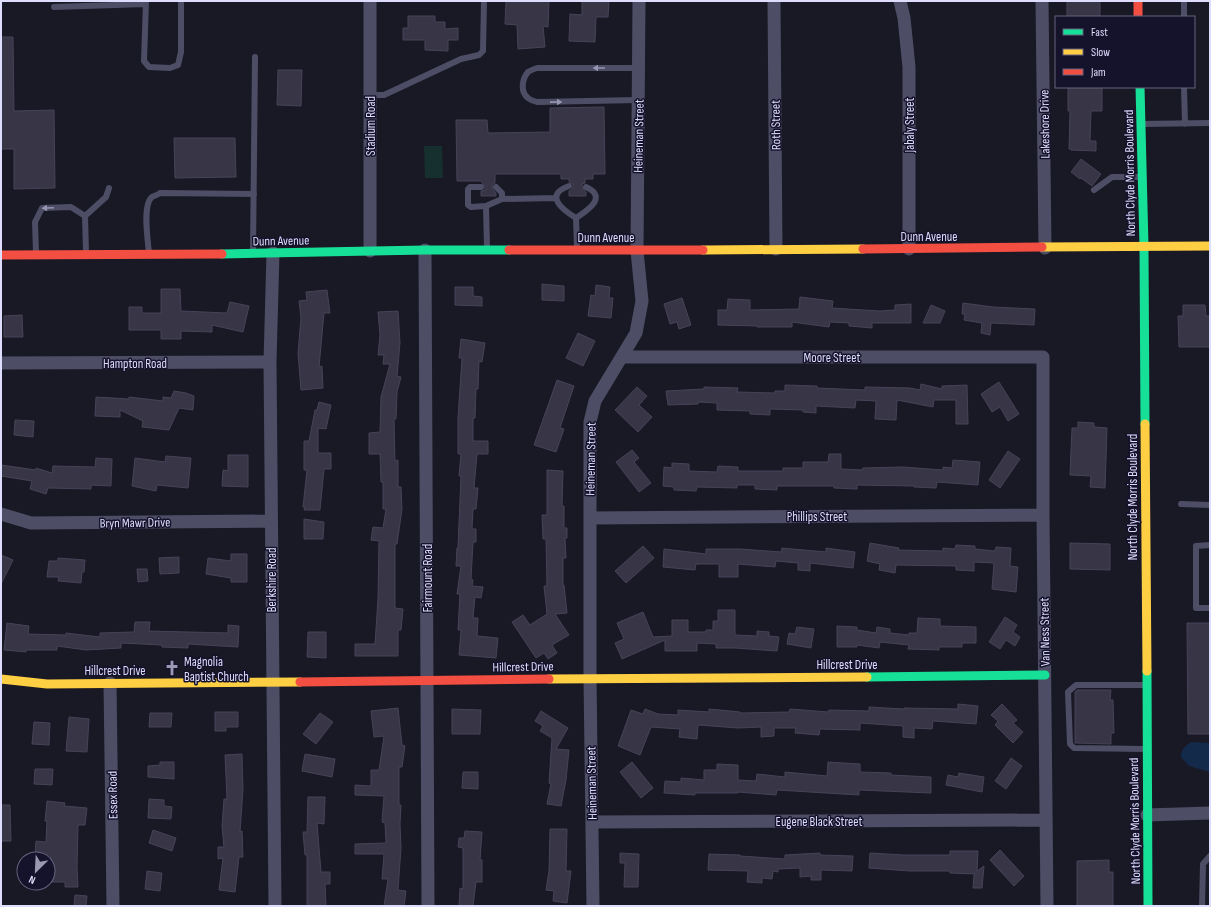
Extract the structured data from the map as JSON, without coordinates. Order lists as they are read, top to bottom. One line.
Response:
{"streets":{"main road":["North Clyde Morris Boulevard","Dunn Avenue","Hillcrest Drive"],"street":["Lakeshore Drive","Roth Street","Jabaly Street","Stadium Road","Heineman Street","Moore Street","Hampton Road","Phillips Street","Bryn Mawr Drive","Fairmount Road","Berkshire Road","Van Ness Street","Essex Road","Eugene Black Street"]},"crossings":[["Lakeshore Drive","Dunn Avenue"],["Roth Street","Dunn Avenue"],["Jabaly Street","Dunn Avenue"],["Stadium Road","Dunn Avenue"],["Heineman Street","Dunn Avenue"],["Heineman Street","Moore Street"],["Heineman Street","Phillips Street"],["Heineman Street","Hillcrest Drive"],["Heineman Street","Eugene Black Street"],["North Clyde Morris Boulevard","Dunn Avenue"],["Dunn Avenue","Fairmount Road"],["Dunn Avenue","Berkshire Road"],["Moore Street","Van Ness Street"],["Hampton Road","Berkshire Road"],["Phillips Street","Van Ness Street"],["Bryn Mawr Drive","Berkshire Road"],["Fairmount Road","Hillcrest Drive"],["Berkshire Road","Hillcrest Drive"],["Van Ness Street","Hillcrest Drive"],["Van Ness Street","Eugene Black Street"],["Hillcrest Drive","Essex Road"]],"places":{"church":["Magnolia Baptist Church"]},"legend":["Fast","Slow","Jam"],"north":"bottom left"}
